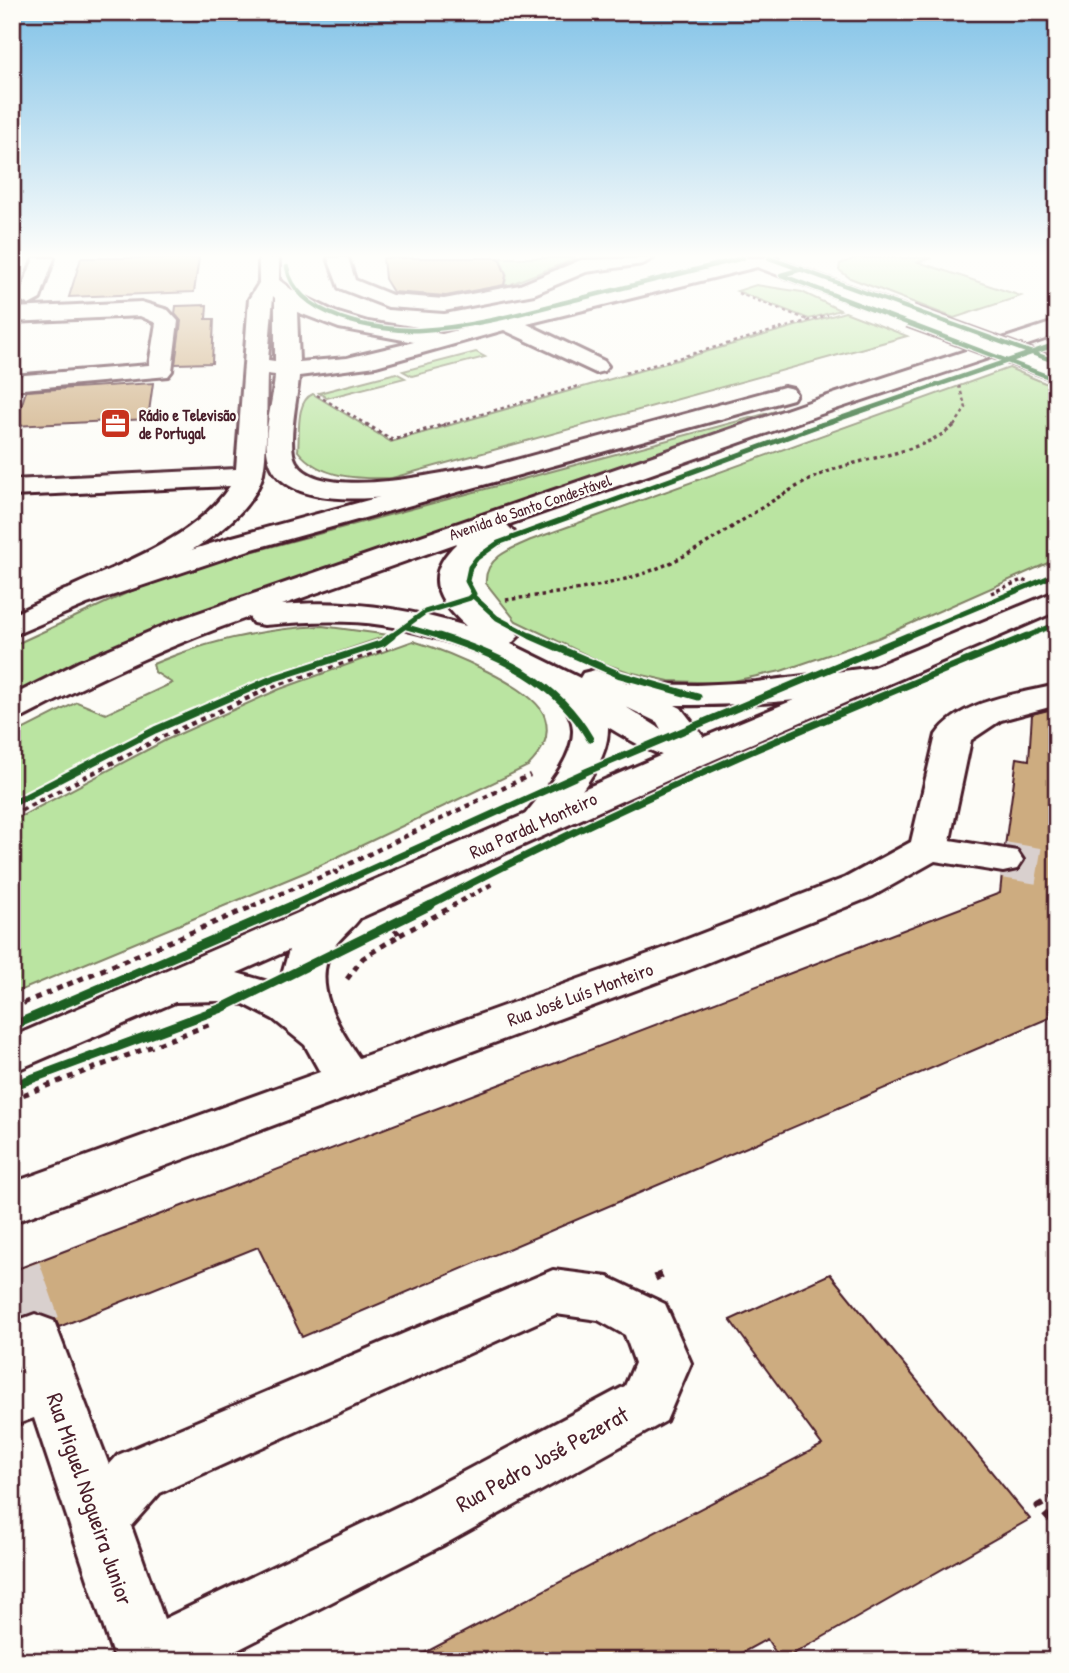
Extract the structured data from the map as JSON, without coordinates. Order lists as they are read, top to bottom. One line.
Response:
{"streets":{"main road":["Avenida do Santo Condestável","Rua Pardal Monteiro","Rua José Luís Monteiro","Rua Pedro José Pezerat","Rua Miguel Nogueira Junior"]},"crossings":[["Rua Pedro José Pezerat","Rua Miguel Nogueira Junior"]],"places":{"office":["Rádio e Televisão de Portugal"]}}
